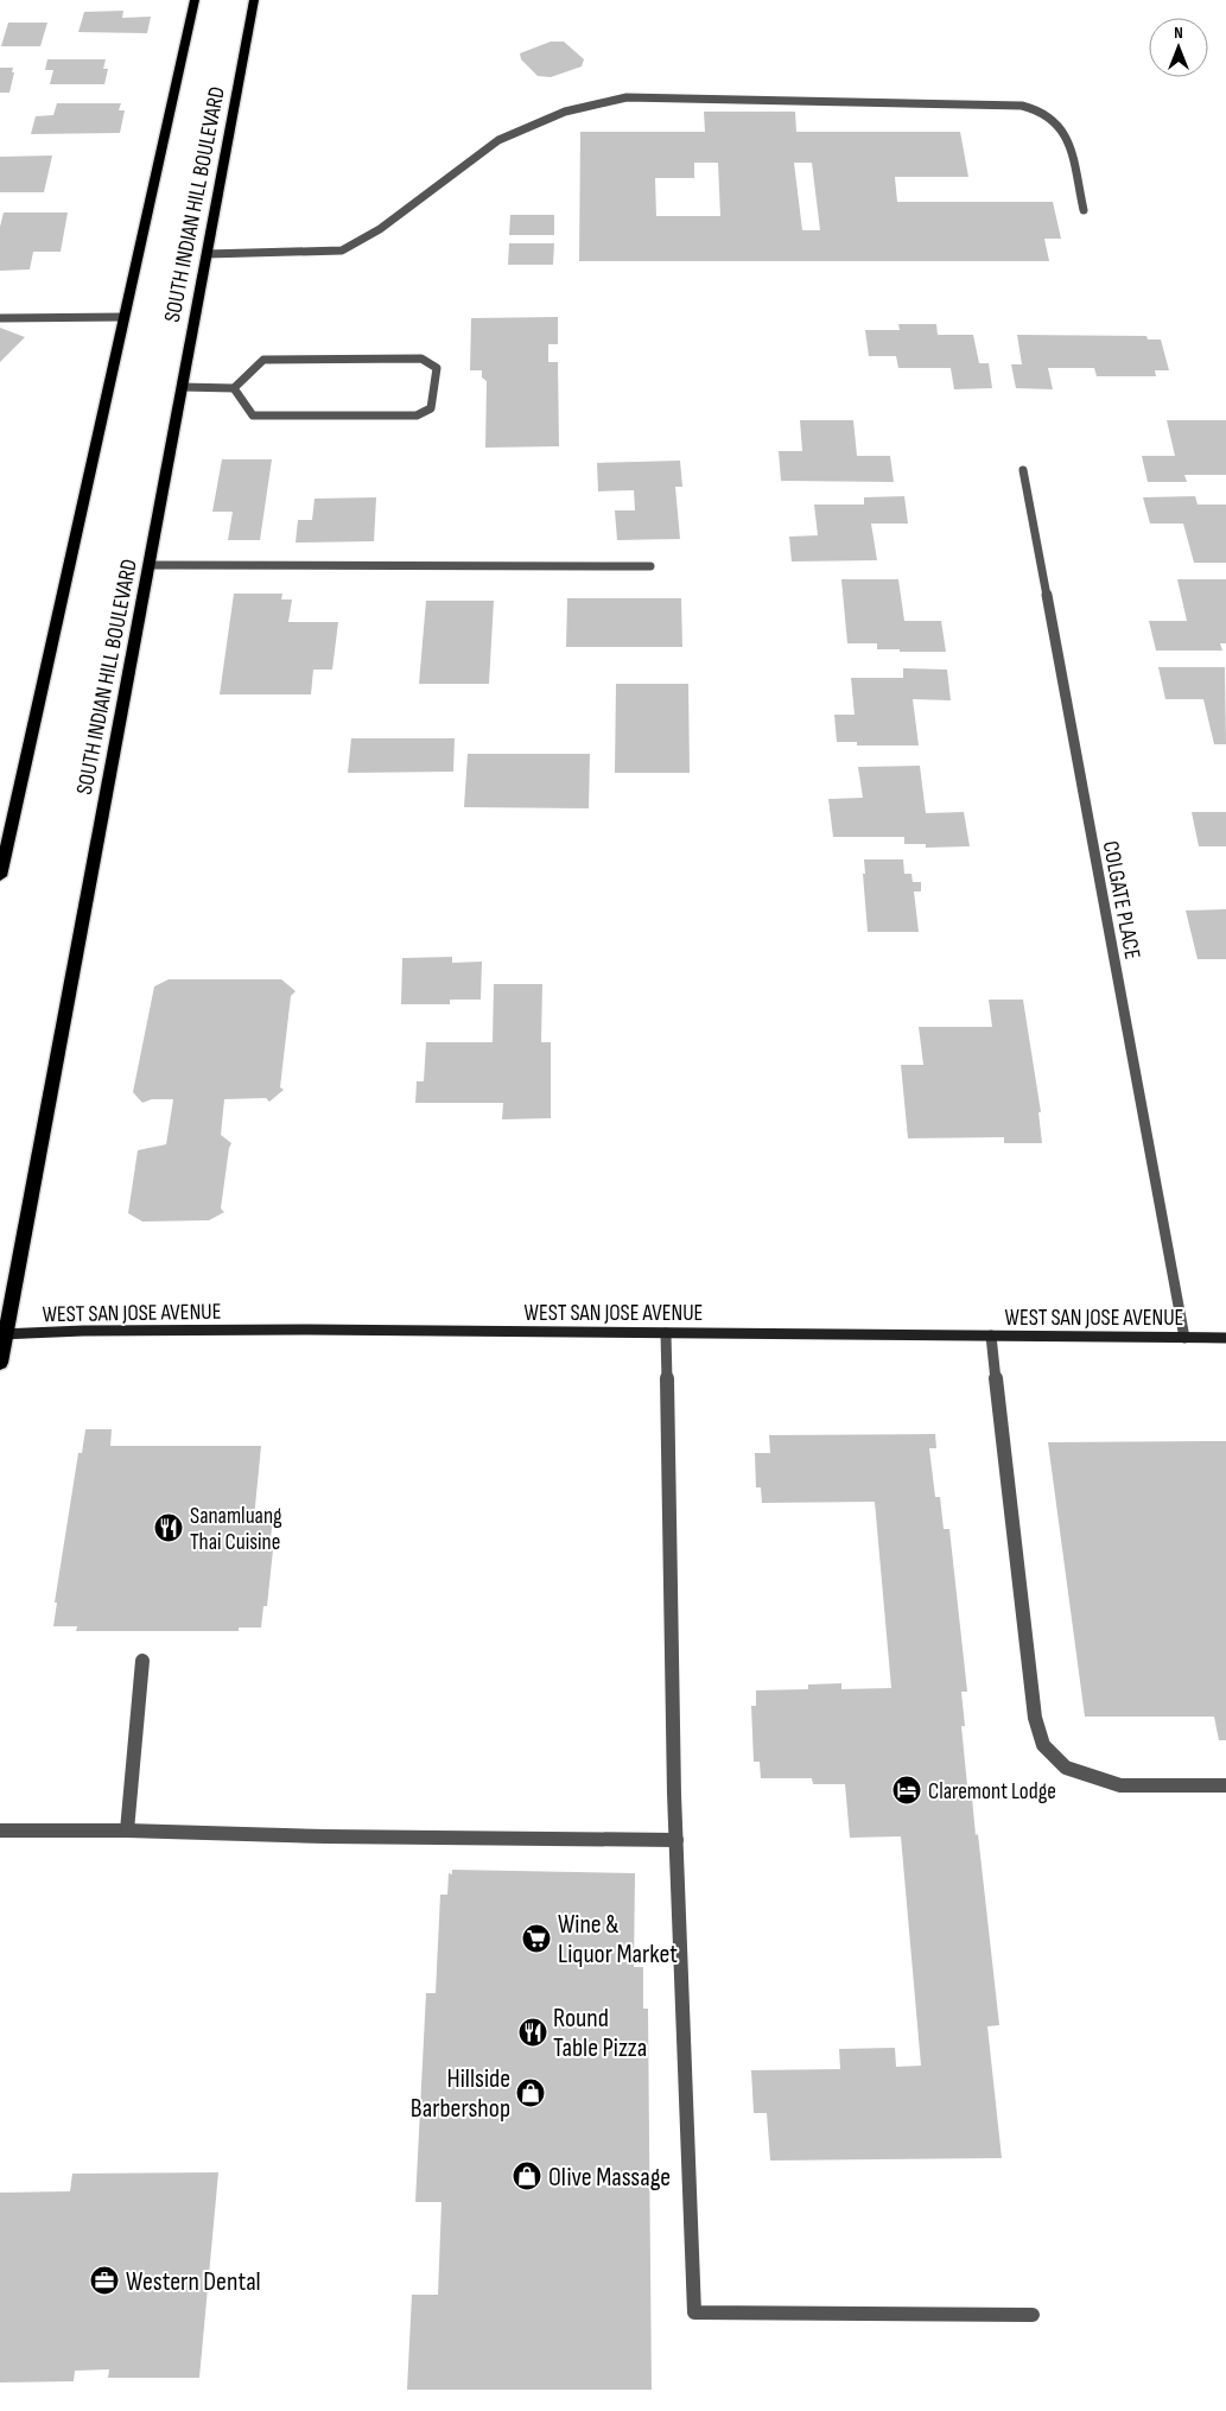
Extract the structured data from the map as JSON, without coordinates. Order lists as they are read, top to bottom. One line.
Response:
{"streets":{"main road":["SOUTH INDIAN HILL BOULEVARD"],"street":["COLGATE PLACE","WEST SAN JOSE AVENUE"]},"crossings":[["SOUTH INDIAN HILL BOULEVARD","WEST SAN JOSE AVENUE"],["COLGATE PLACE","WEST SAN JOSE AVENUE"]],"places":{"restaurant":["Sanamluang Thai Cuisine","Round Table Pizza"],"hotel":["Claremont Lodge"],"supermarket":["Wine & Liquor Market"],"shop":["Hillside Barbershop","Olive Massage"],"office":["Western Dental"]},"north":"top"}
